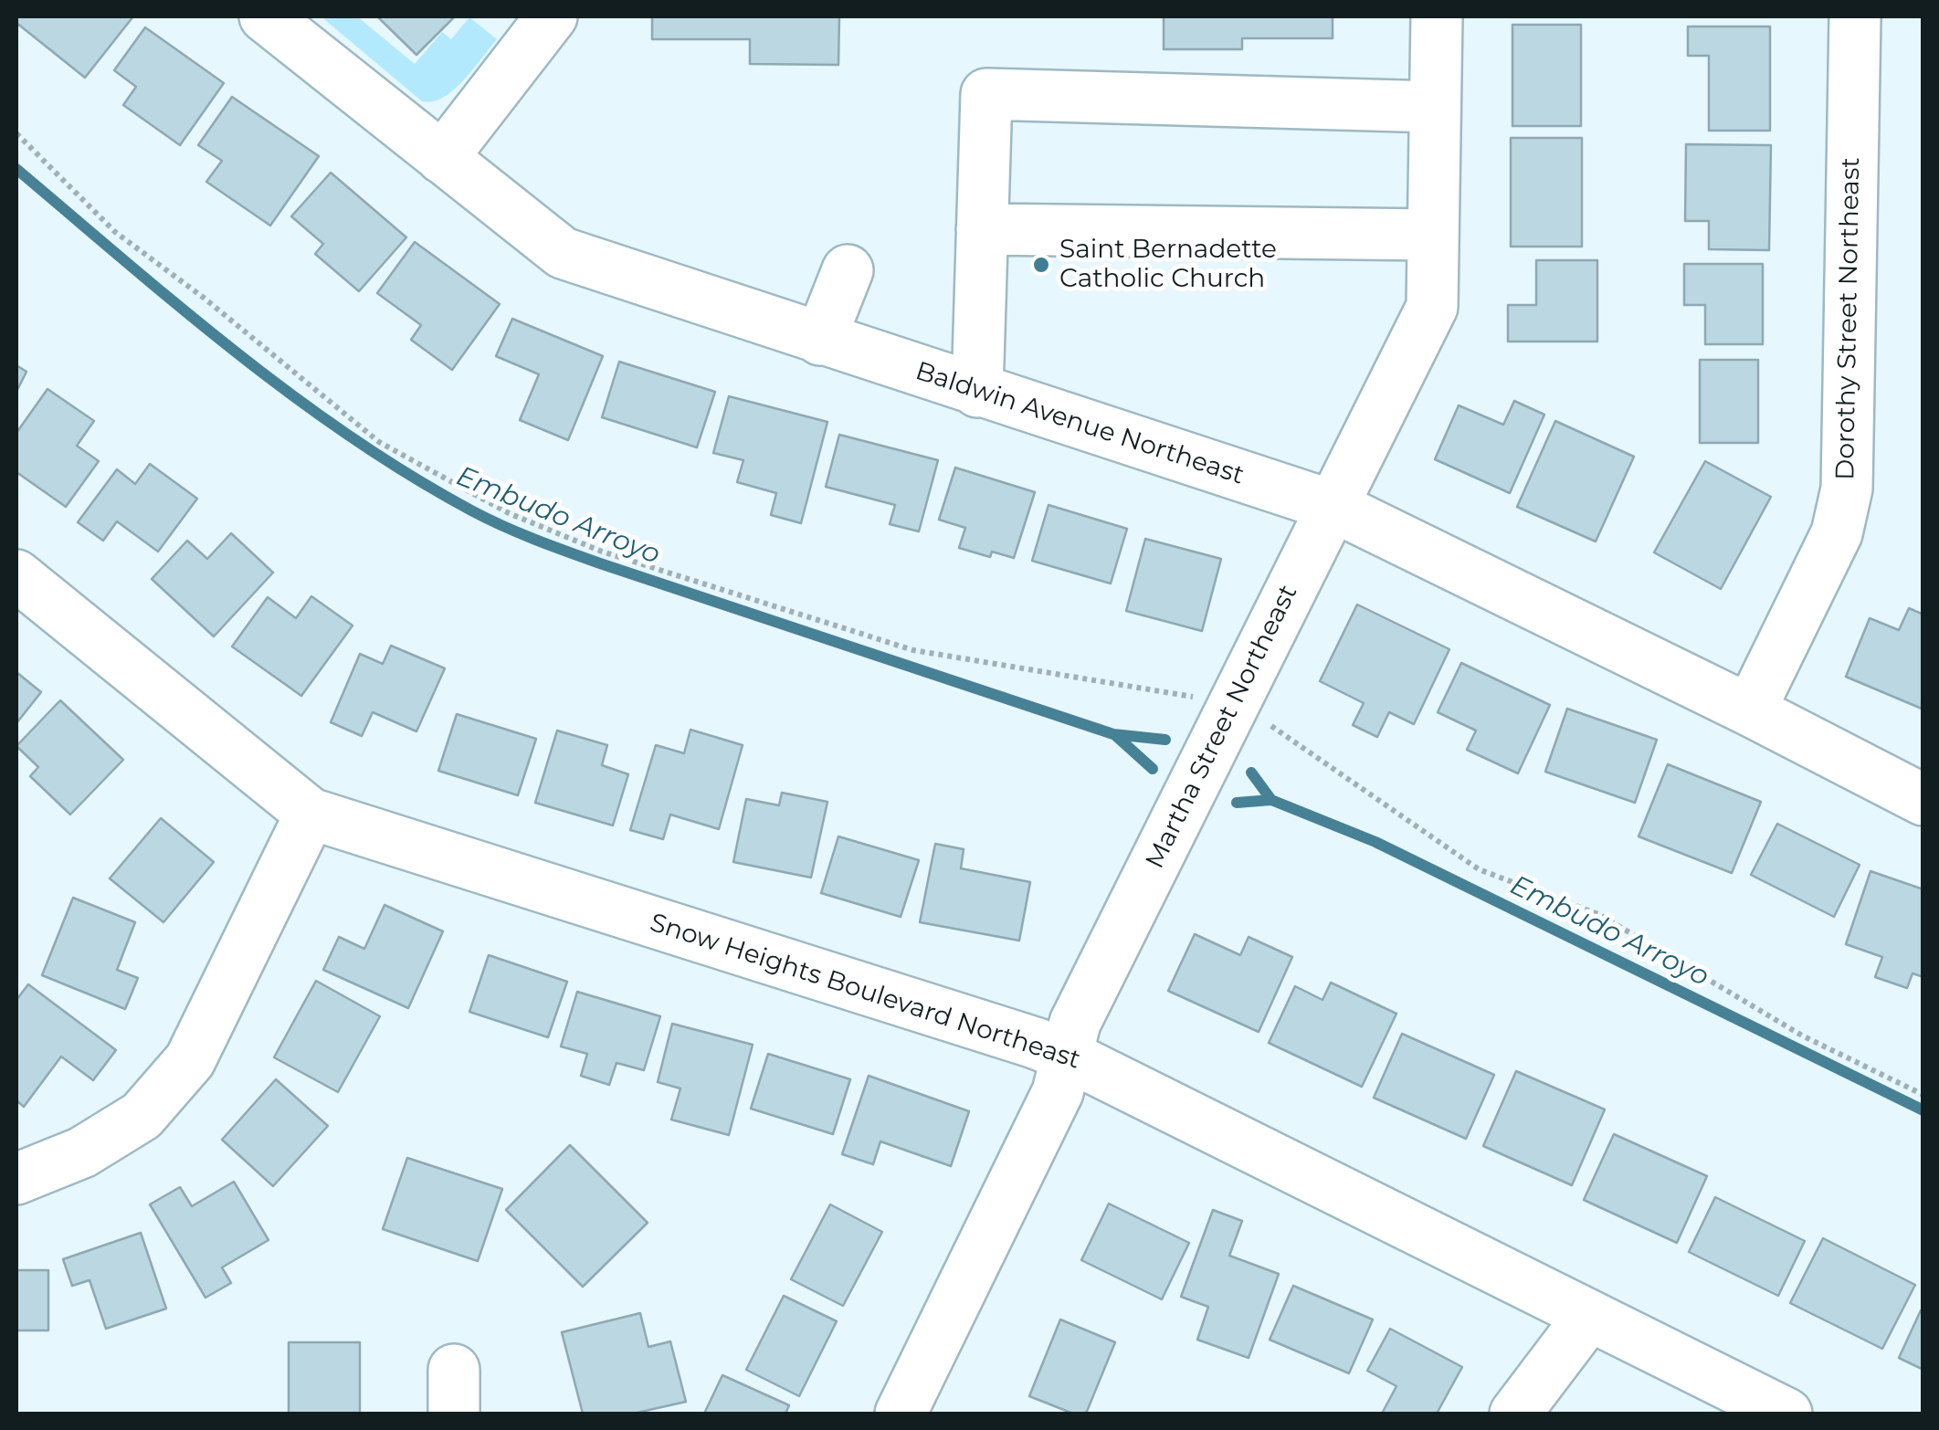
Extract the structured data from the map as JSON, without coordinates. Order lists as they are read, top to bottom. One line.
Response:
{"streets":{"street":["Dorothy Street Northeast","Baldwin Avenue Northeast","Martha Street Northeast","Snow Heights Boulevard Northeast"]},"crossings":[["Dorothy Street Northeast","Baldwin Avenue Northeast"],["Baldwin Avenue Northeast","Martha Street Northeast"],["Martha Street Northeast","Snow Heights Boulevard Northeast"]],"water":["Embudo Arroyo"],"places":["Saint Bernadette Catholic Church"]}
